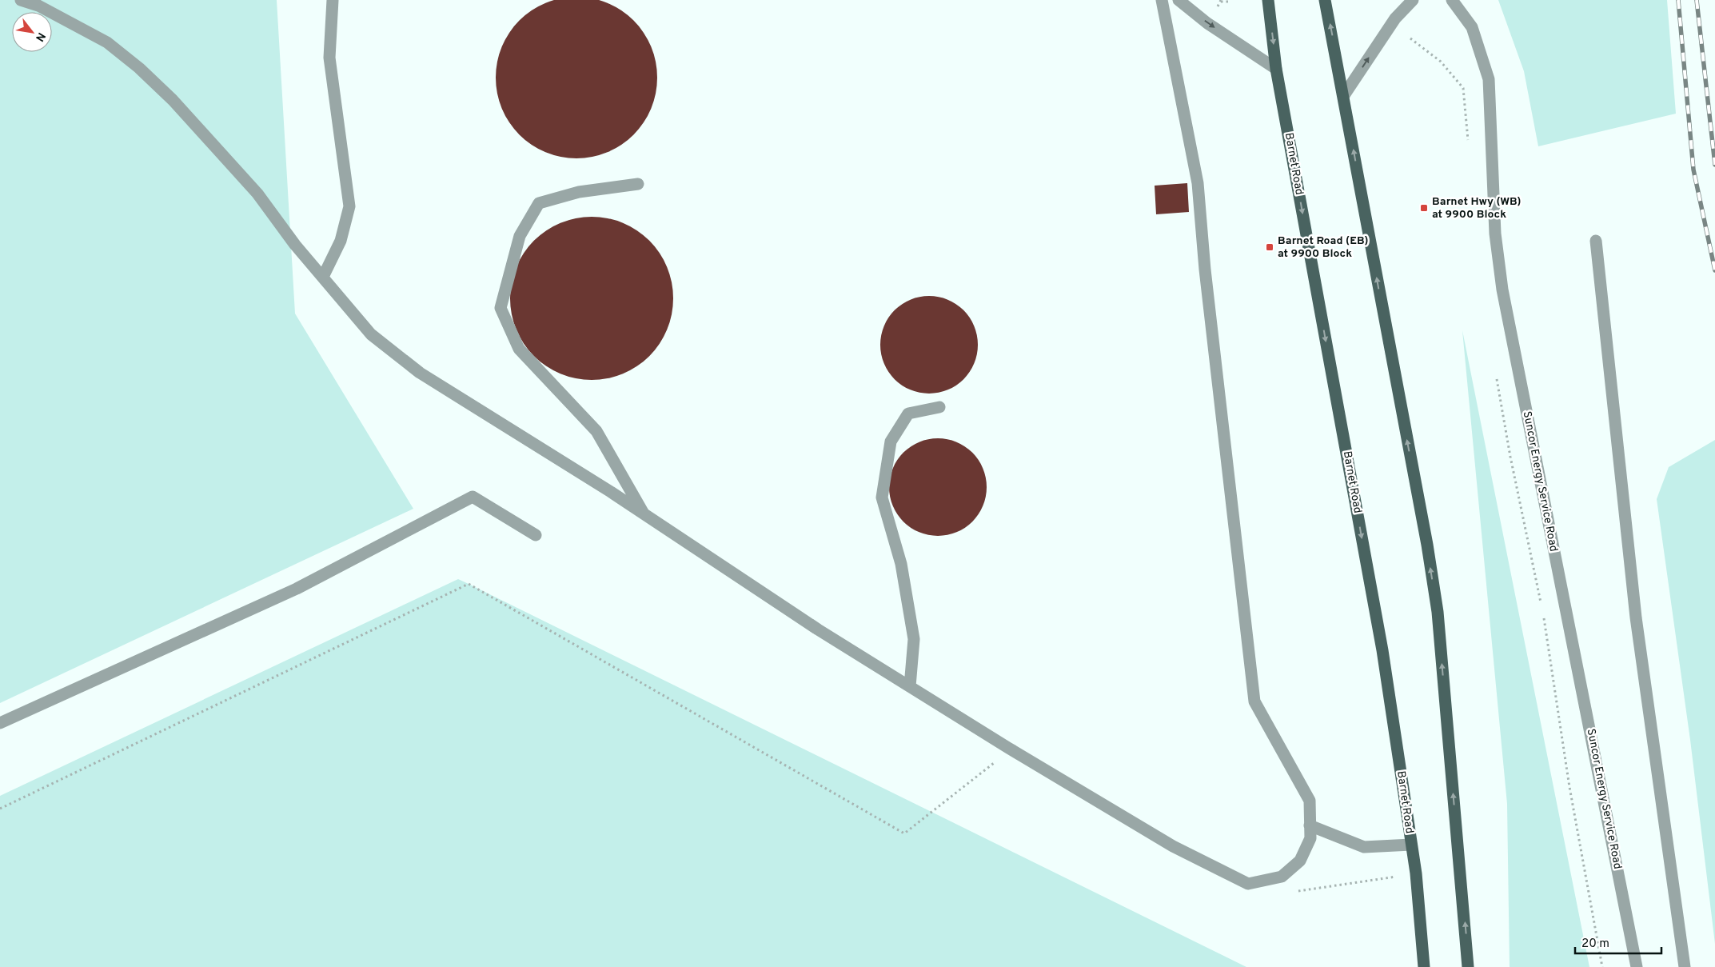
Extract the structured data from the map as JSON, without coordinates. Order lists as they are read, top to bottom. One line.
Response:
{"streets":{"main road":["Barnet Road"],"lane":["Suncor Energy Service Road"]},"places":{"transit":["Barnet Hwy (WB) at 9900 Block","Barnet Road (EB) at 9900 Block"]},"scale_bar":"20 m","north":"bottom right"}
